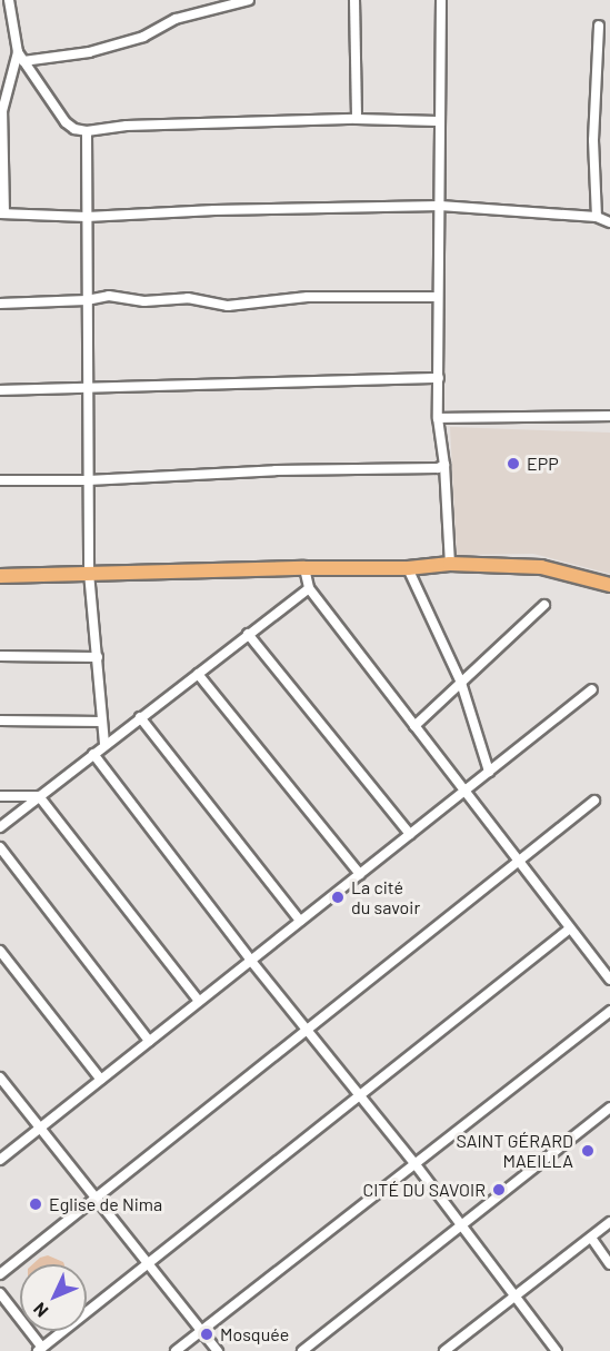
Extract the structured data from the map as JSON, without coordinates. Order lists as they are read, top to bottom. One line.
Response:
{"places":["EPP","La cité du savoir","SAINT GÉRARD MAEILLA","CITÉ DU SAVOIR","Eglise de Nima","Mosquée"],"north":"bottom left"}
